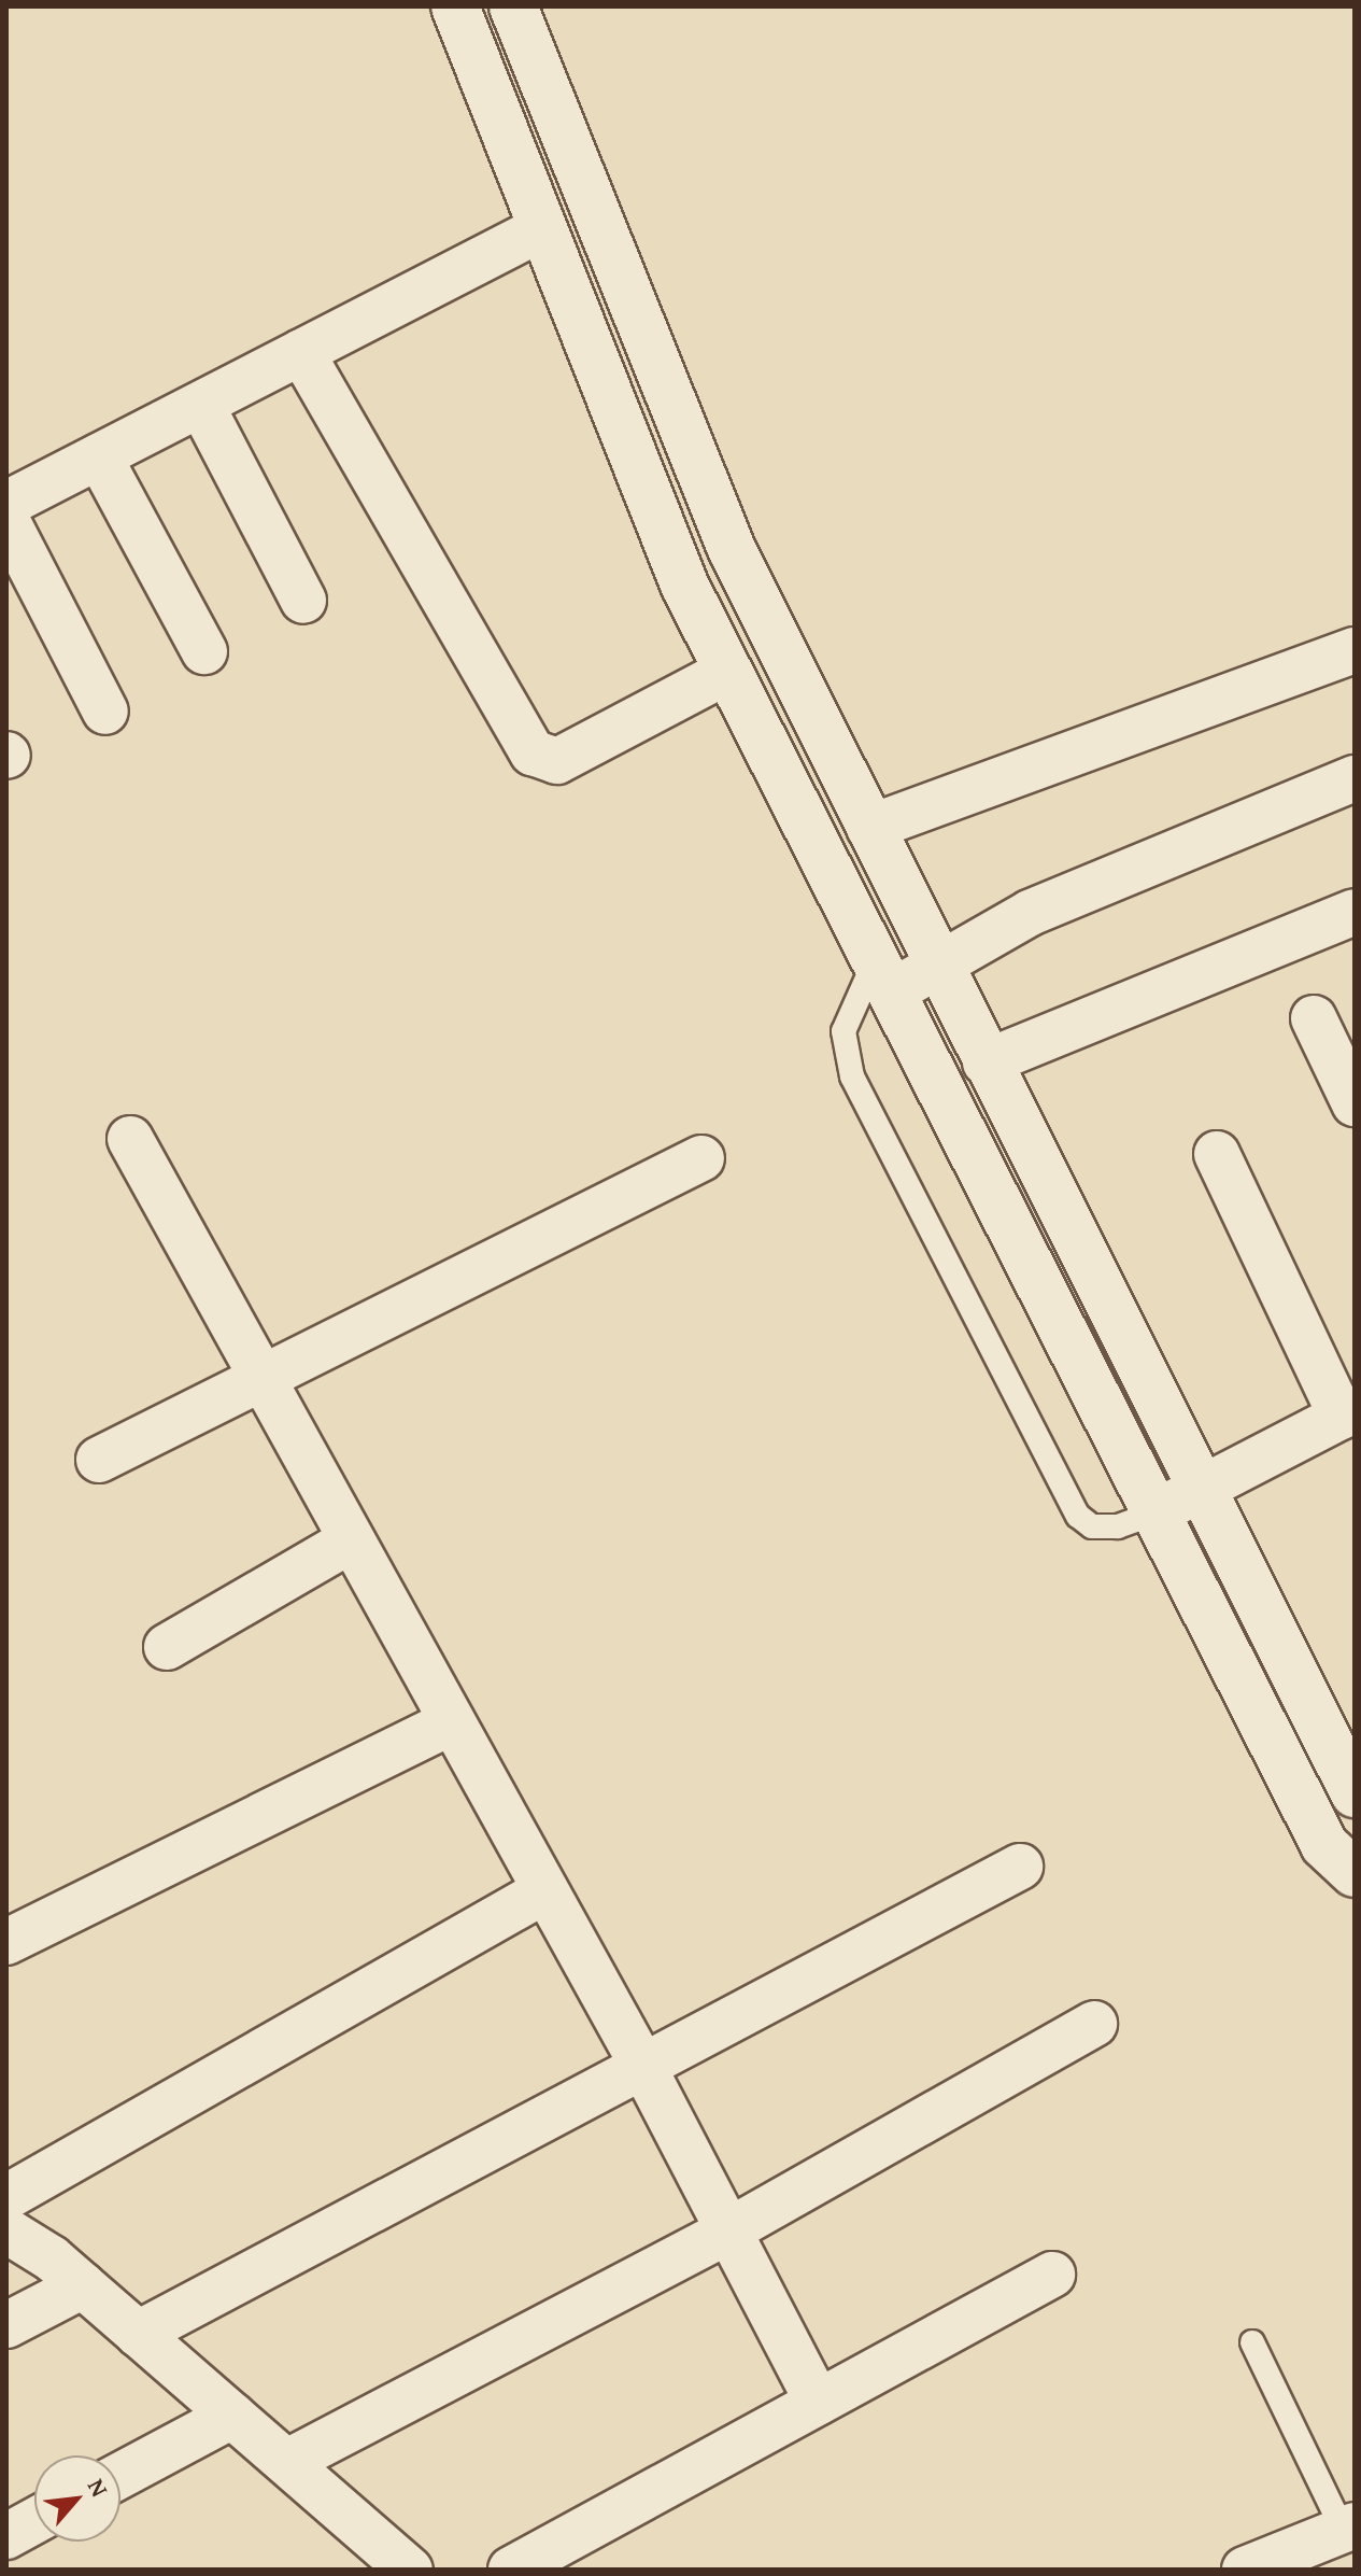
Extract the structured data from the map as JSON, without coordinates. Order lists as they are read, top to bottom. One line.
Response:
{"north":"top right"}
